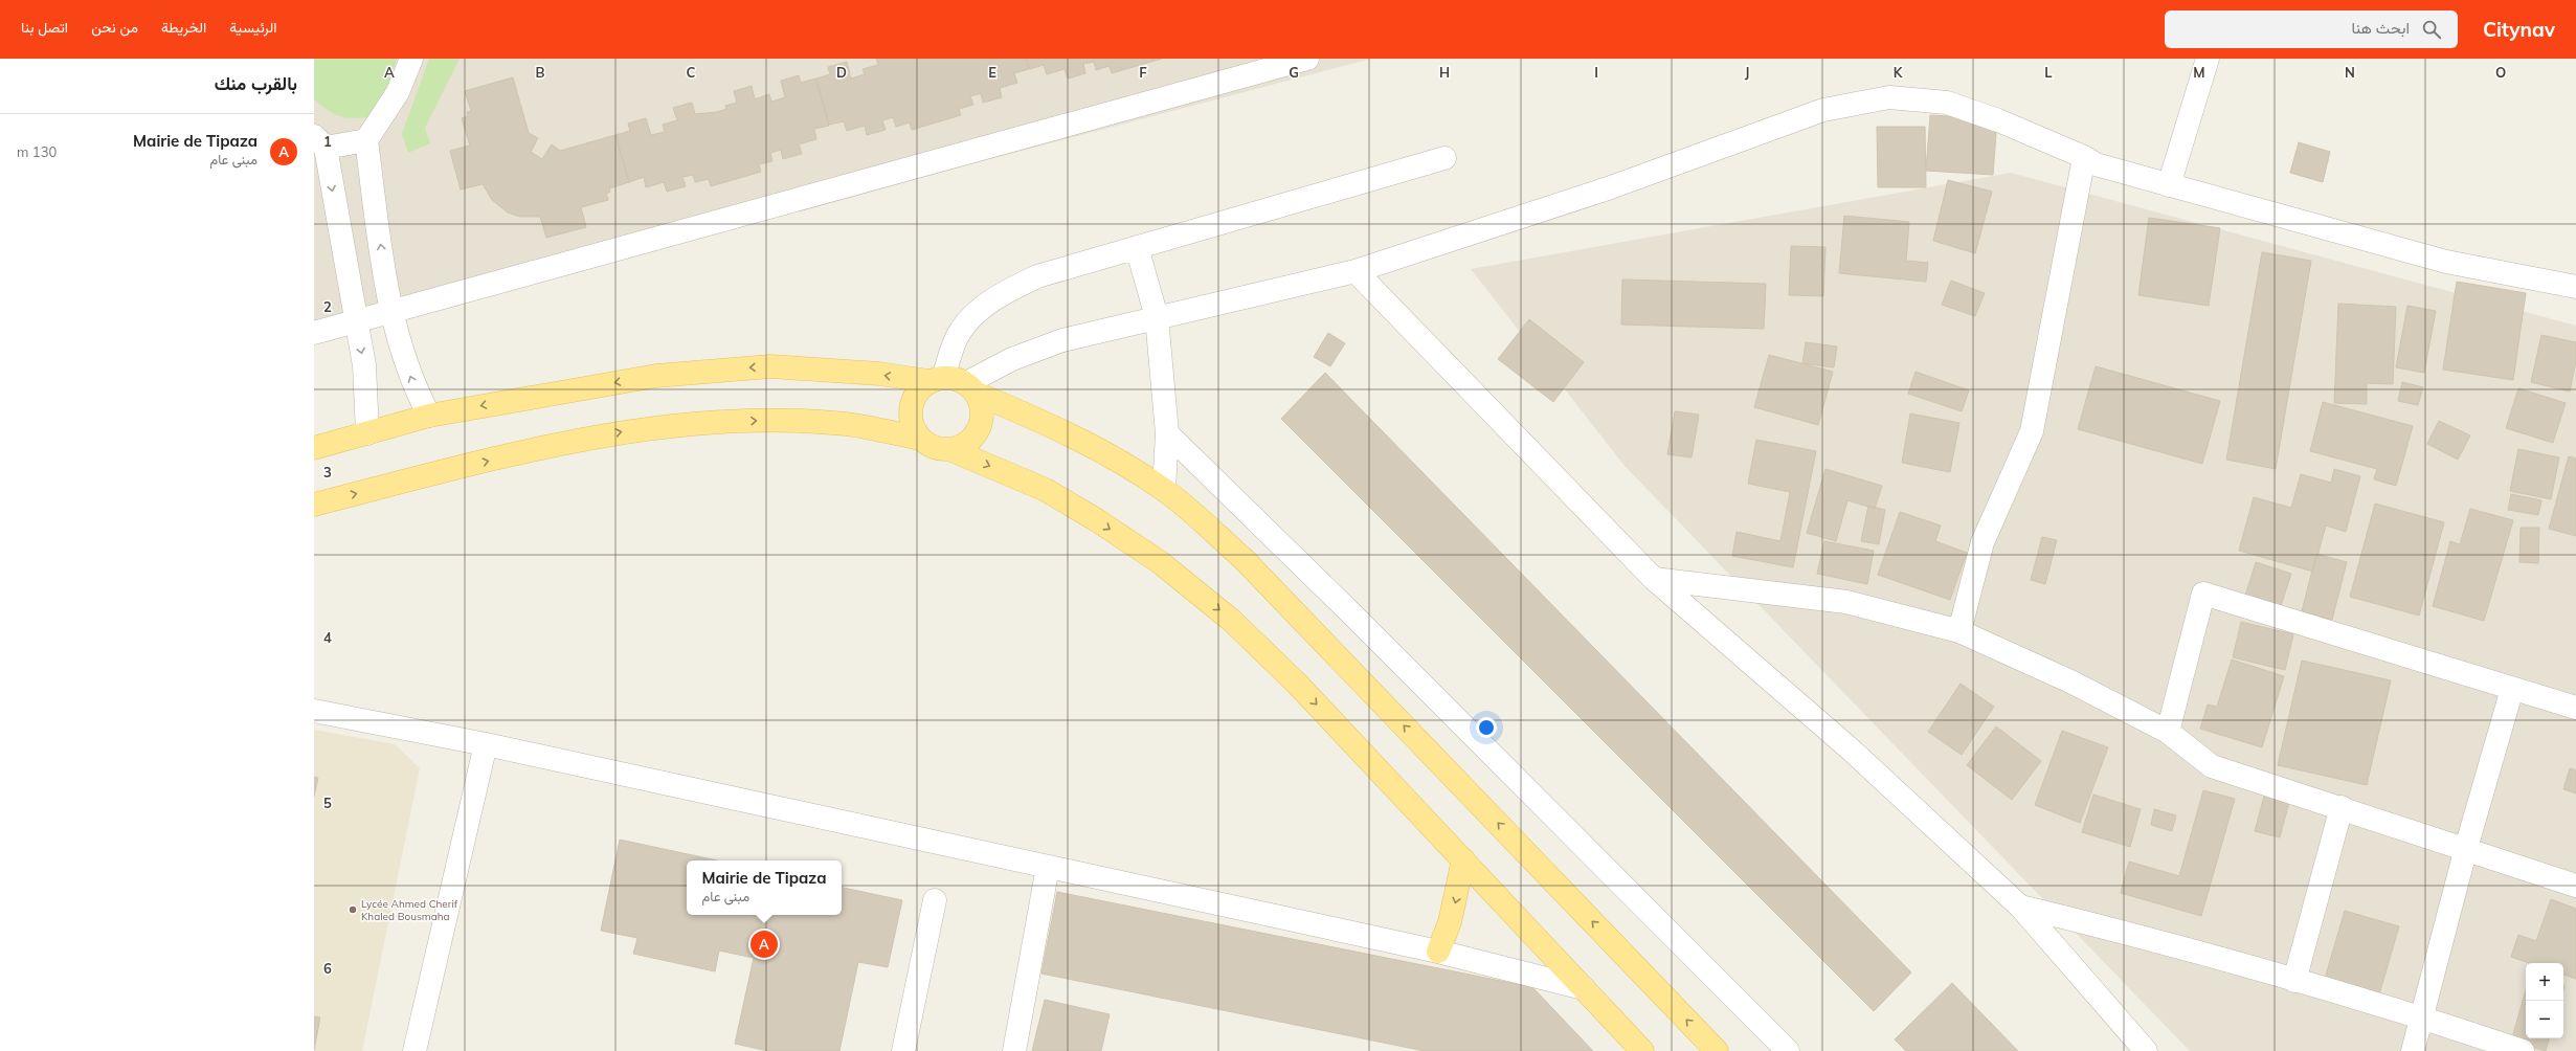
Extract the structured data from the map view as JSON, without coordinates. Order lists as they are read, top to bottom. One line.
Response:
{"places":["Lycée Ahmed Cherif Khaled Bousmaha"],"page":{"header":"Citynav","search":"ابحث هنا","nav":["الرئيسية","الخريطة","من نحن","اتصل بنا"],"heading":"بالقرب منك","list":[{"mark":"A","name":"Mairie de Tipaza","note":"مبنى عام","value":"130 m"}],"popup":["Mairie de Tipaza","مبنى عام"],"pins":"A","map_buttons":["+","−"]},"grid":{"columns":["A","B","C","D","E","F","G","H","I","J","K","L","M","N","O"],"rows":["1","2","3","4","5","6"]}}
